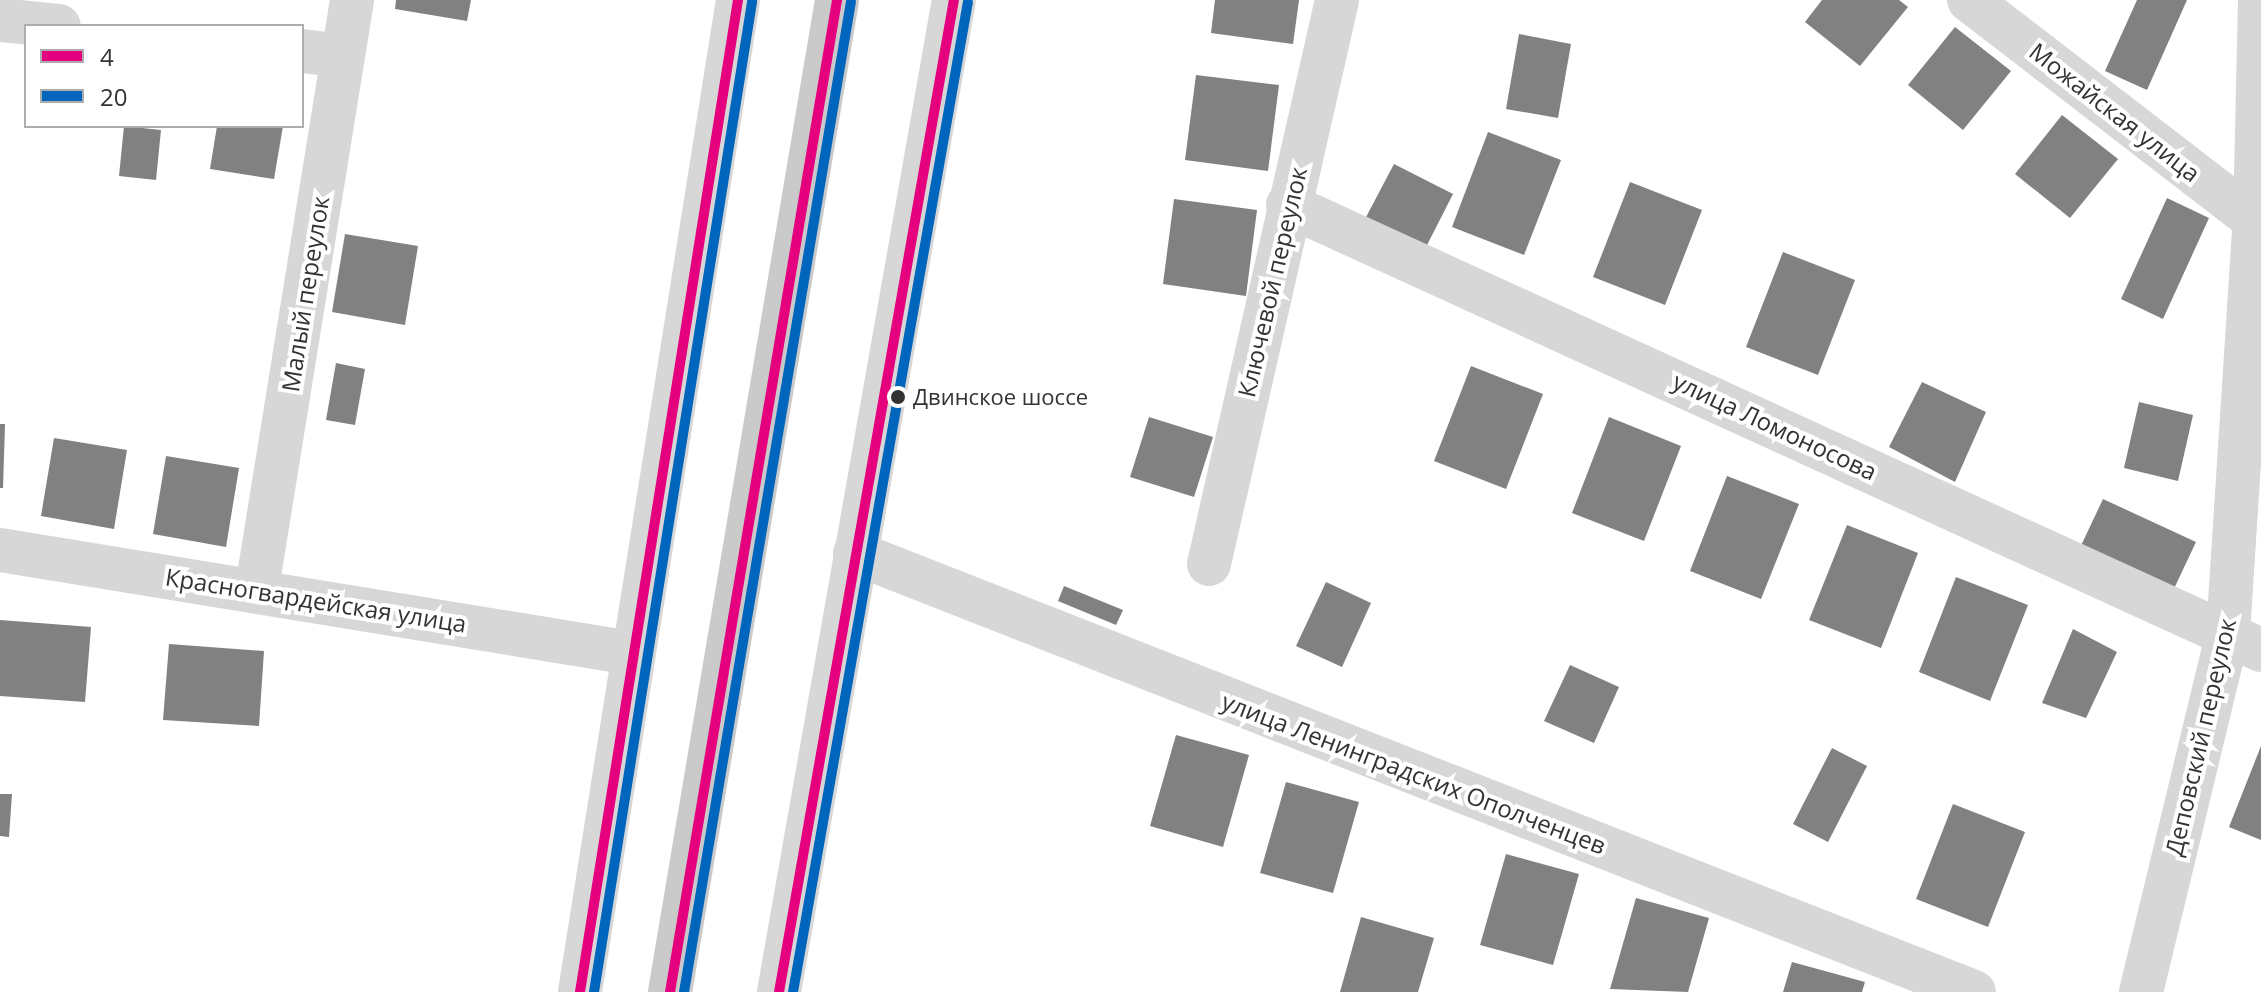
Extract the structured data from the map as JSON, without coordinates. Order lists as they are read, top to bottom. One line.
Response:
{"streets":{"street":["Можайская улица","Ключевой переулок","Малый переулок","улица Ломоносова","Красногвардейская улица","Деповский переулок","улица Ленинградских Ополченцев"]},"crossings":[["Можайская улица","Деповский переулок"],["Ключевой переулок","улица Ломоносова"],["Малый переулок","Красногвардейская улица"],["улица Ломоносова","Деповский переулок"]],"places":["Двинское шоссе"],"lines":["transit line 4","transit line 20"],"legend":["4","20"]}
